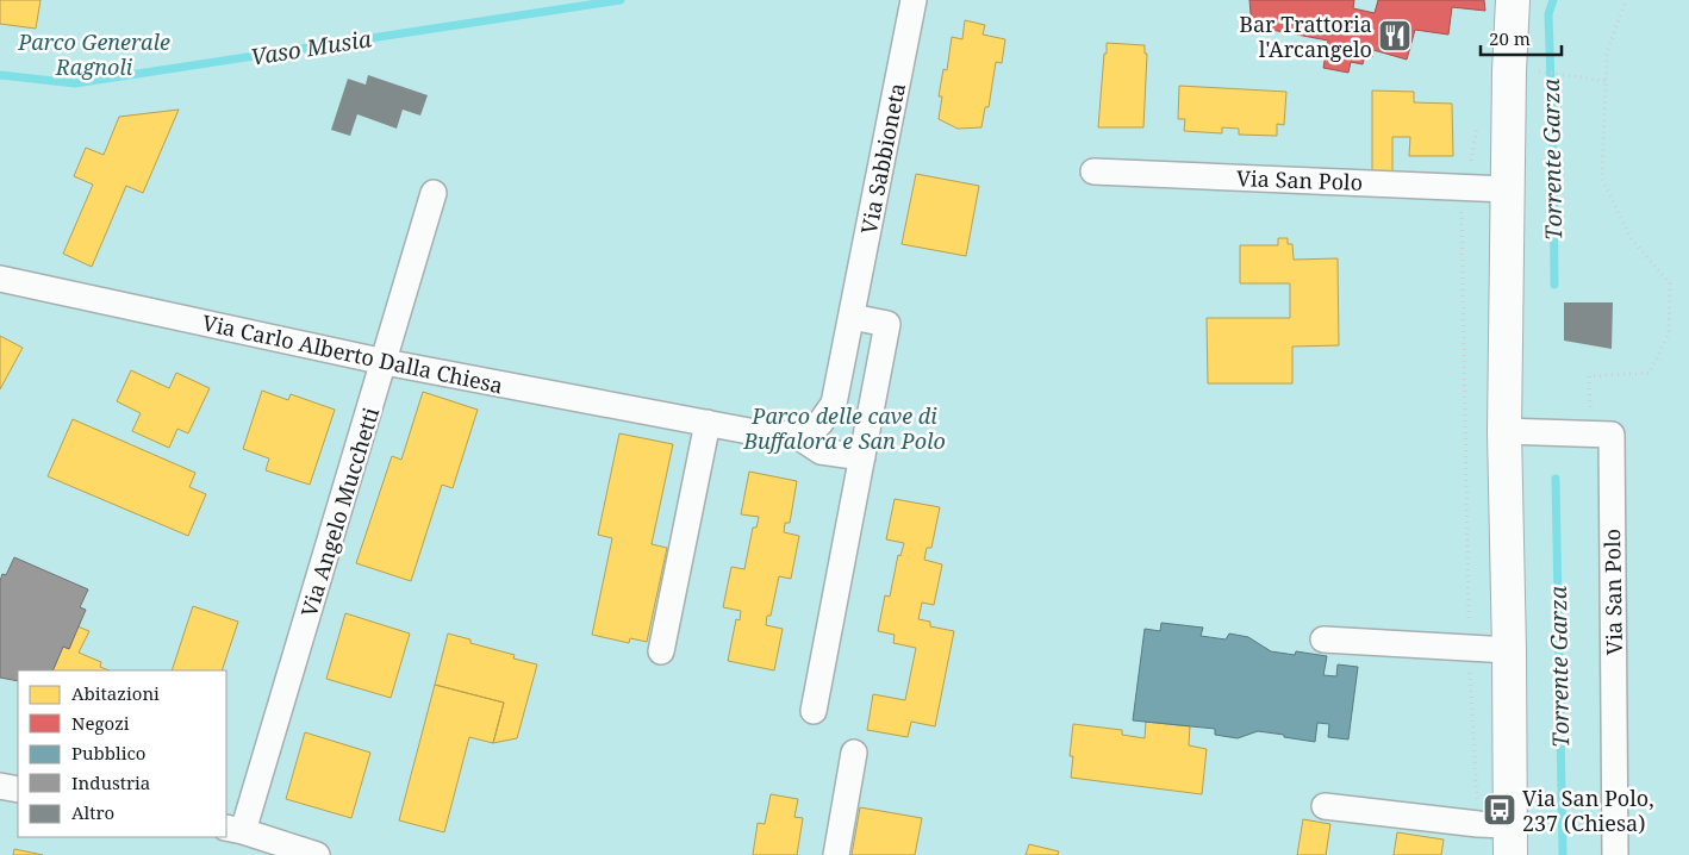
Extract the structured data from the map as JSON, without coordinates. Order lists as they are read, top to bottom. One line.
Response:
{"streets":{"street":["Via Sabbioneta","Via San Polo","Via Carlo Alberto Dalla Chiesa","Via Angelo Mucchetti"]},"crossings":[["Via Sabbioneta","Via Carlo Alberto Dalla Chiesa"],["Via Carlo Alberto Dalla Chiesa","Via Angelo Mucchetti"]],"water":["Vaso Musia","Torrente Garza"],"parks":["Parco Generale Ragnoli","Parco delle cave di Buffalora e San Polo"],"places":{"restaurant":["Bar Trattoria l'Arcangelo"],"bus stop":["Via San Polo, 237 (Chiesa)"]},"legend":["Abitazioni","Negozi","Pubblico","Industria","Altro"],"scale_bar":"20 m"}
